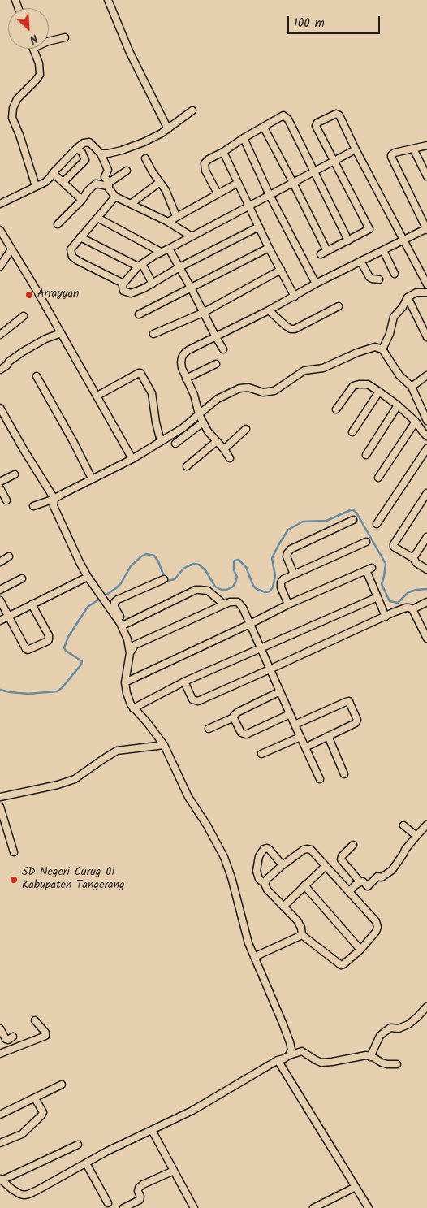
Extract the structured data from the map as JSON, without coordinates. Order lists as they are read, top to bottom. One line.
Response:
{"places":["Arrayyan","SD Negeri Curug 01 Kabupaten Tangerang"],"scale_bar":"100 m","north":"bottom right"}
